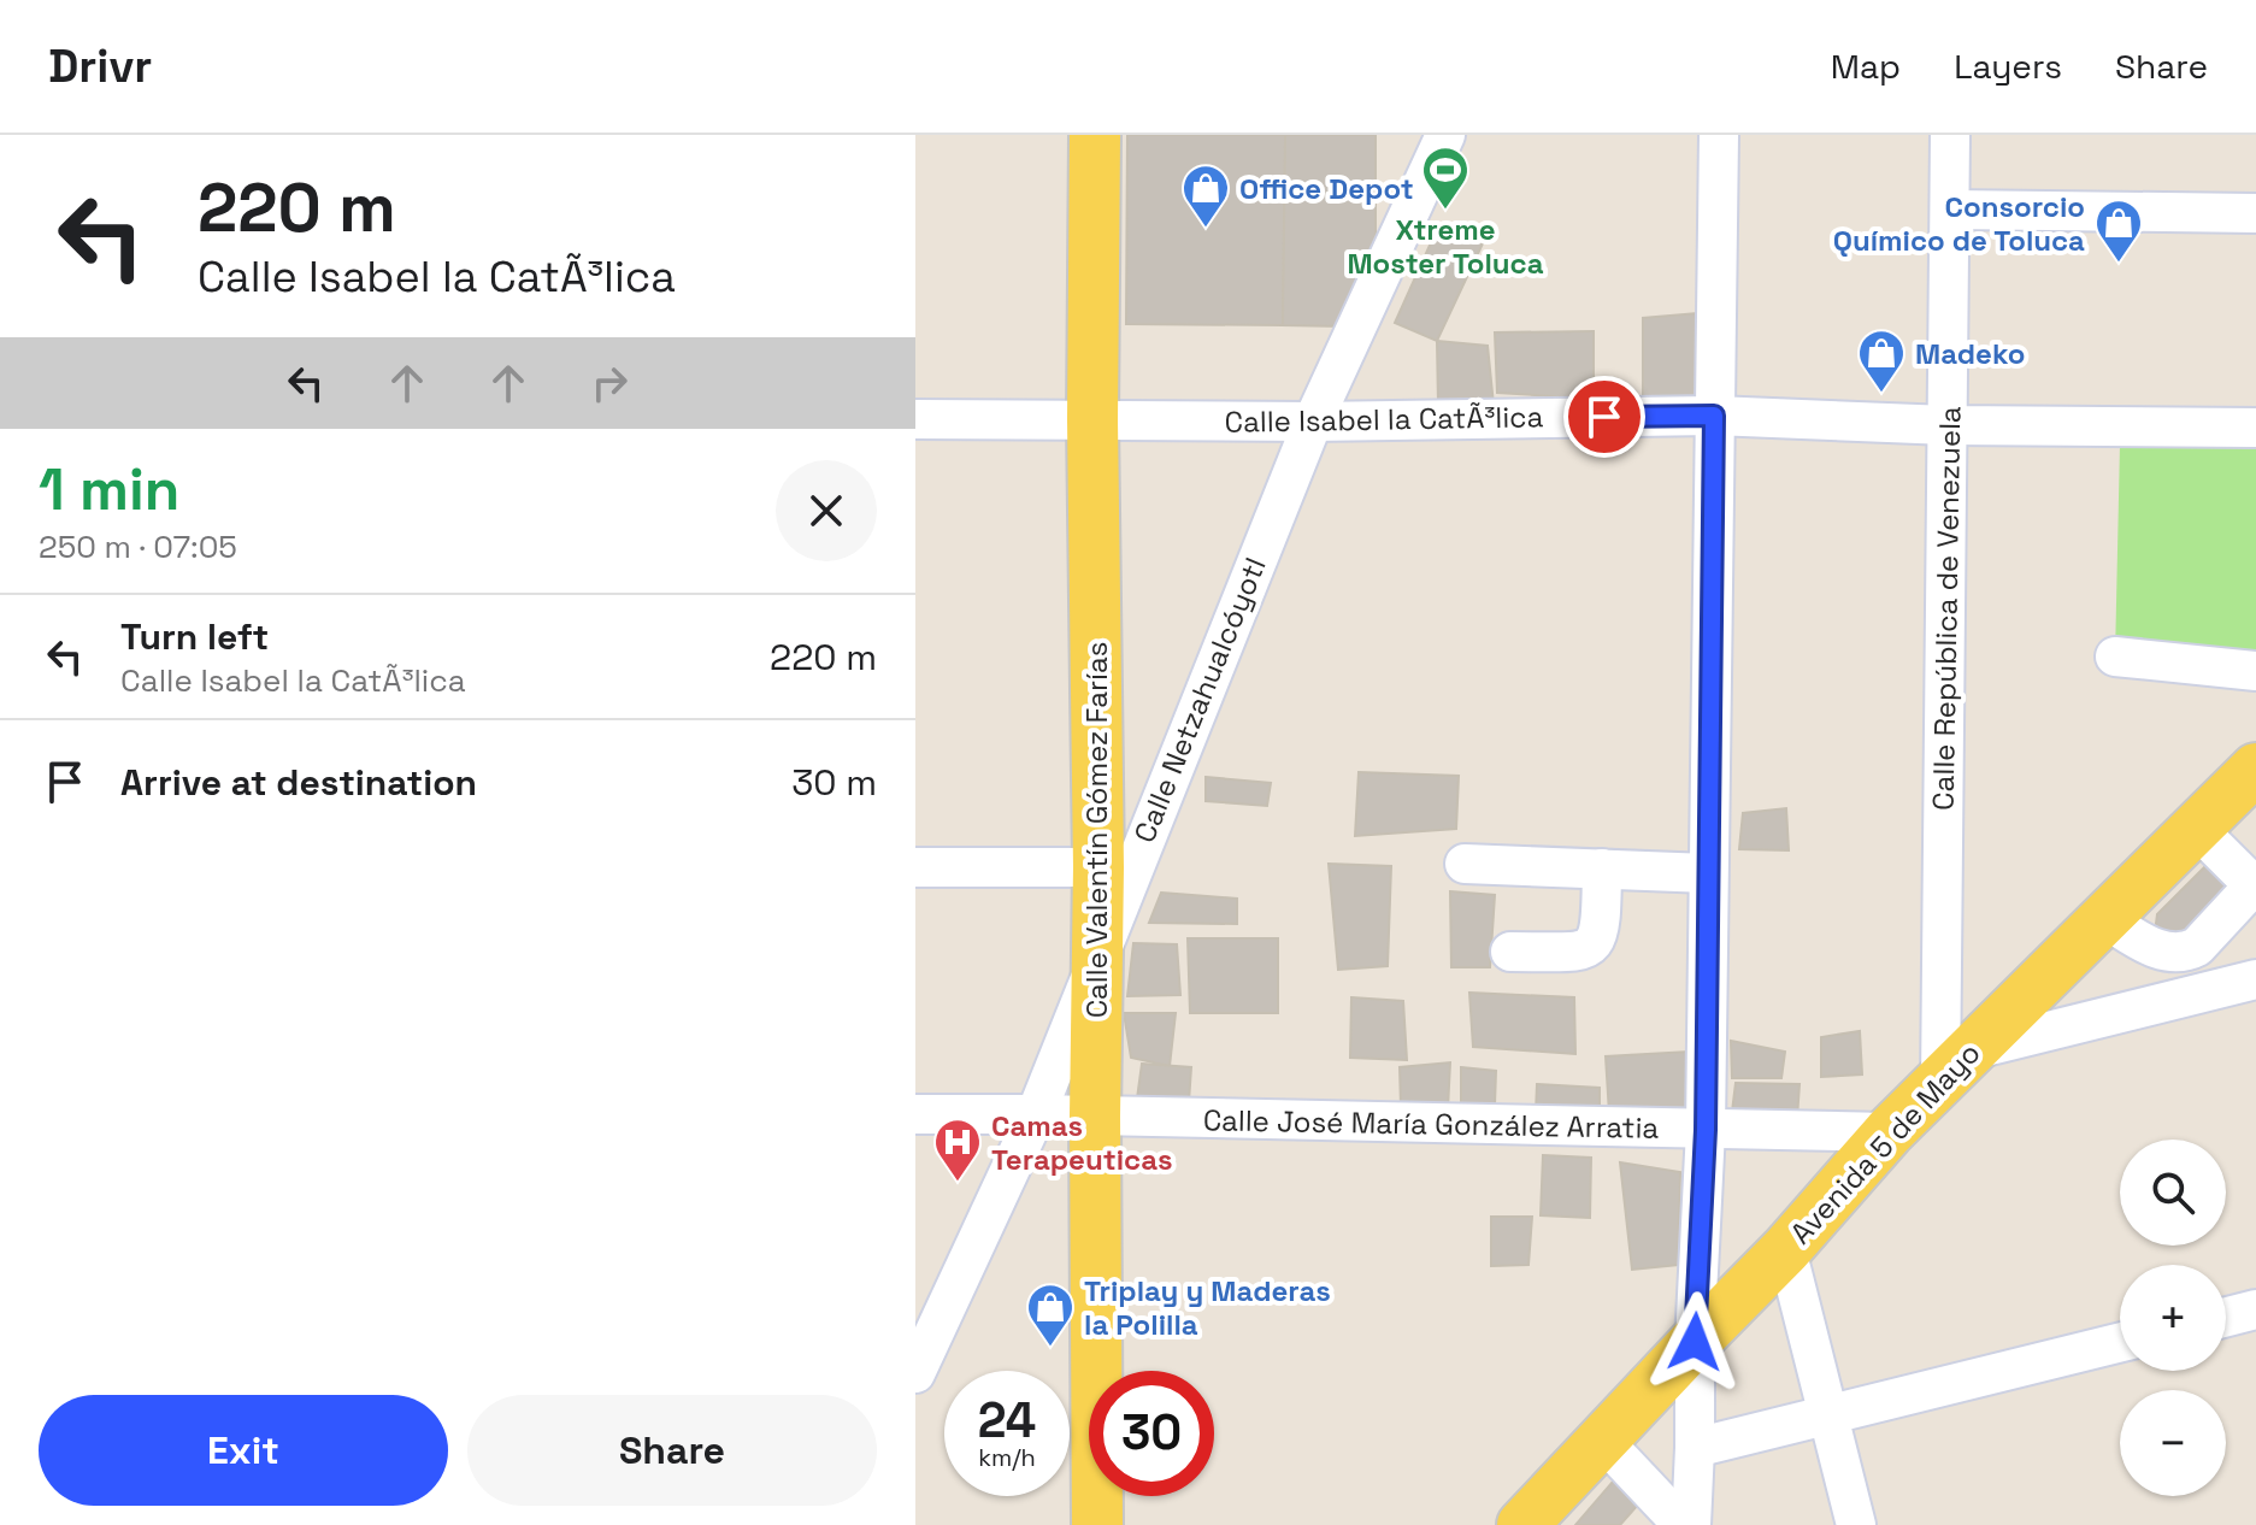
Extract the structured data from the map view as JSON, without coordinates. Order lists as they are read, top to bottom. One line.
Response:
{"streets":{"main road":["Calle Valentín Gómez Farías","Avenida 5 de Mayo"],"street":["Calle Isabel la CatÃ³lica","Calle República de Venezuela","Calle Netzahualcóyotl","Calle José María González Arratia"]},"crossings":[["Calle Isabel la CatÃ³lica","Calle República de Venezuela"],["Calle Isabel la CatÃ³lica","Calle Netzahualcóyotl"],["Calle Isabel la CatÃ³lica","Calle Valentín Gómez Farías"],["Calle República de Venezuela","Avenida 5 de Mayo"],["Calle Netzahualcóyotl","Calle Valentín Gómez Farías"],["Calle Netzahualcóyotl","Calle José María González Arratia"],["Calle Valentín Gómez Farías","Calle José María González Arratia"],["Calle José María González Arratia","Avenida 5 de Mayo"]],"places":{"sports":["Xtreme Moster Toluca"],"shop":["Office Depot","Consorcio Químico de Toluca","Madeko","Triplay y Maderas la Polilla"],"hospital":["Camas Terapeuticas"]},"page":{"header":"Drivr","nav":["Map","Layers","Share"],"turn":["220 m","Calle Isabel la CatÃ³lica"],"heading":["1 min","250 m · 07:05"],"list":[{"name":"Turn left","note":"Calle Isabel la CatÃ³lica","value":"220 m"},{"name":"Arrive at destination","value":"30 m"}],"map_buttons":["+","−"],"speed":"24 km/h","limit":"30","buttons":["Exit","Share"]}}
